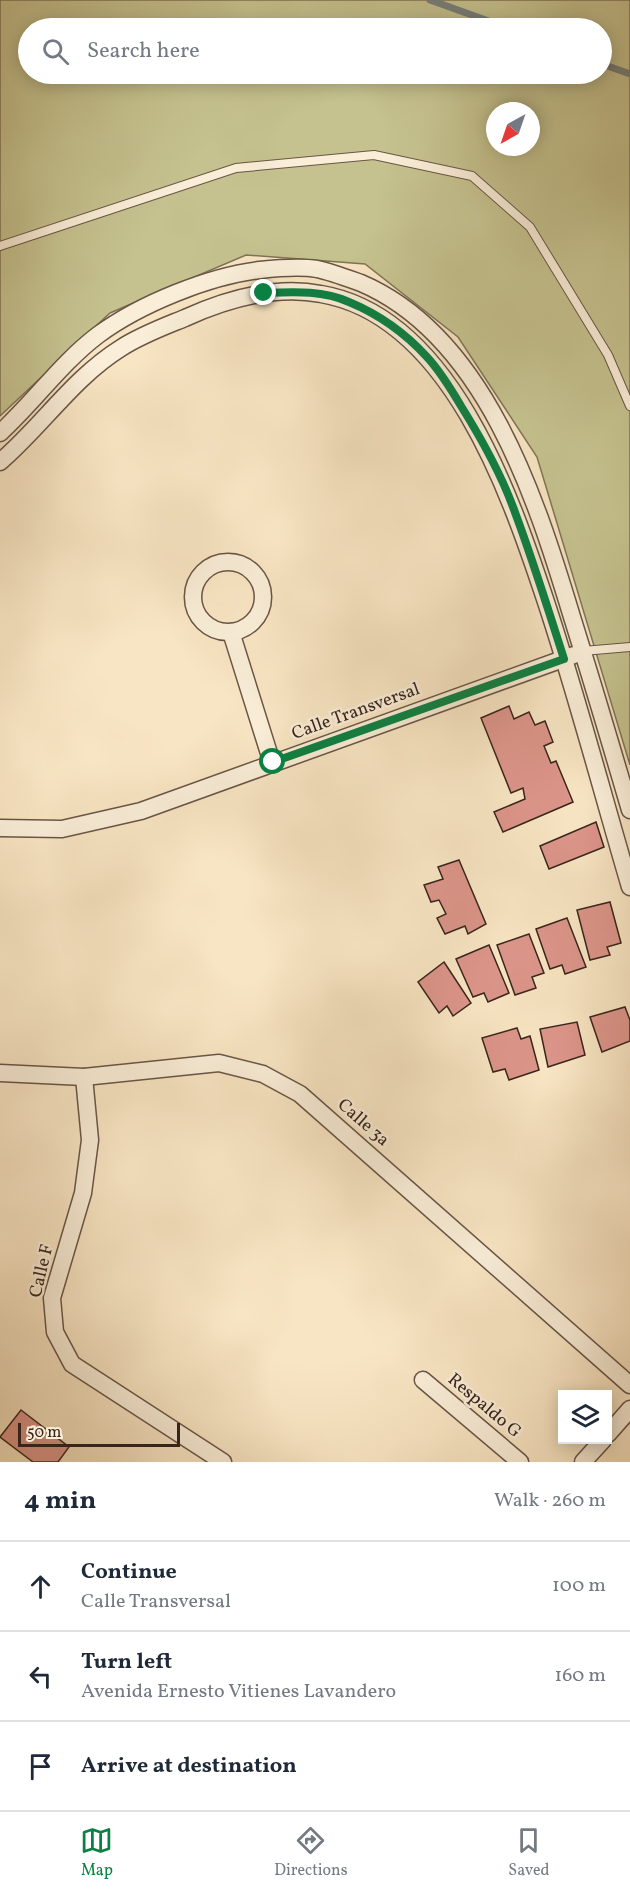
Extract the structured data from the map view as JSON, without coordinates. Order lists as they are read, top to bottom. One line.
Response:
{"streets":{"street":["Calle Transversal","Calle 3a","Calle F","Respaldo G"]},"crossings":[["Calle 3a","Calle F"]],"scale_bar":"50 m","north":"bottom left","page":{"search":"Search here","scale":"50 m","heading":["4 min","Walk · 260 m"],"list":[["Continue","Calle Transversal","100 m"],["Turn left","Avenida Ernesto Vitienes Lavandero","160 m"],"Arrive at destination"],"nav":["Map","Directions","Saved"]}}
